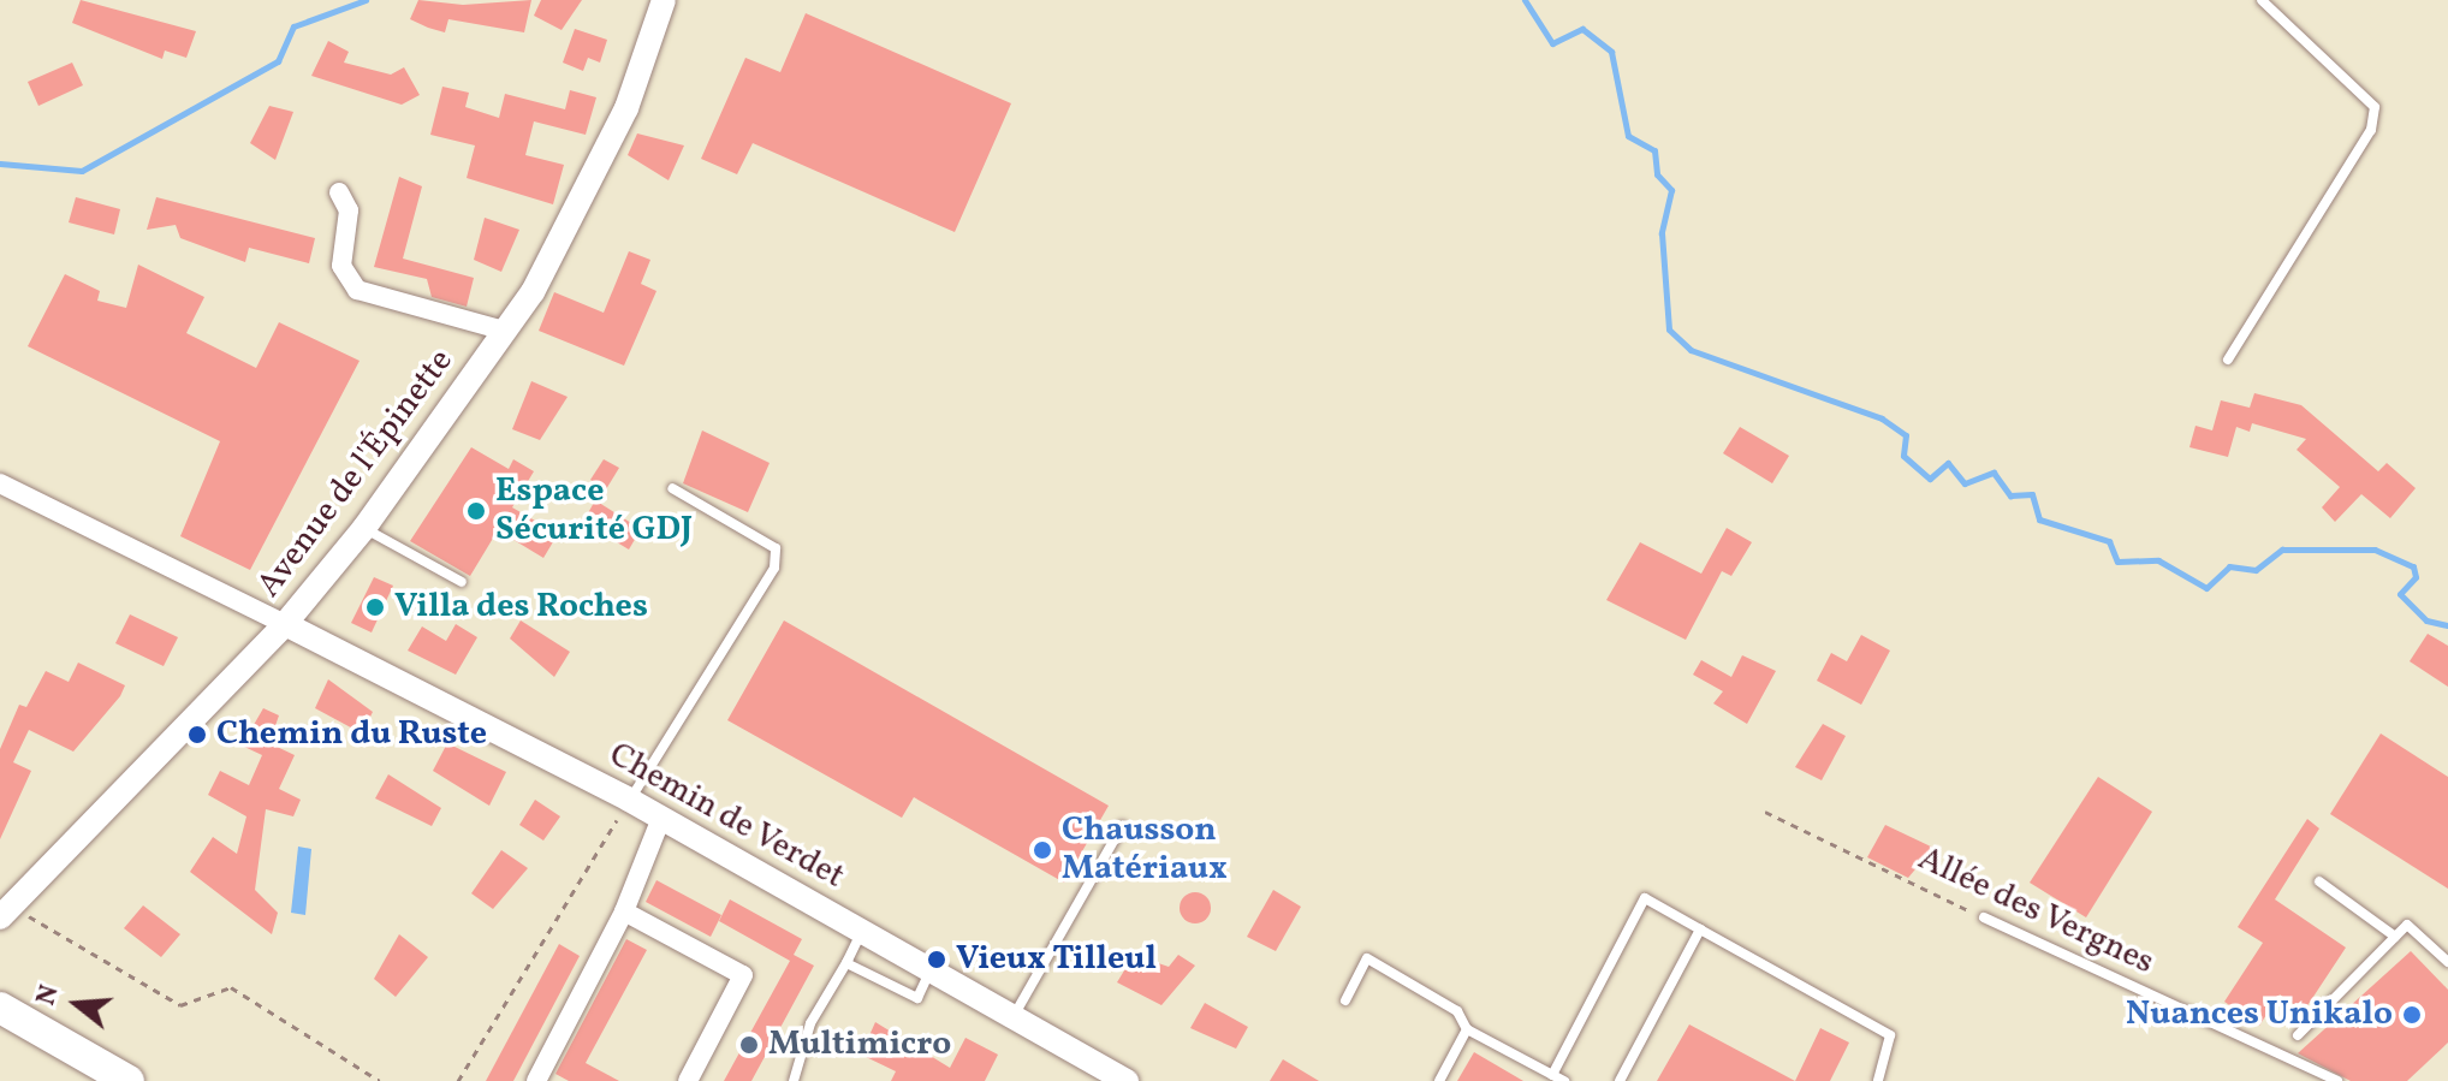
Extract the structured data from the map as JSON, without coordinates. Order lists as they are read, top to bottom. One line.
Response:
{"streets":{"street":["Avenue de l'Épinette","Chemin de Verdet"],"lane":["Allée des Vergnes"]},"crossings":[["Avenue de l'Épinette","Chemin de Verdet"]],"places":["Espace Sécurité GDJ","Villa des Roches","Chemin du Ruste","Chausson Matériaux","Vieux Tilleul","Nuances Unikalo","Multimicro"],"north":"left"}
